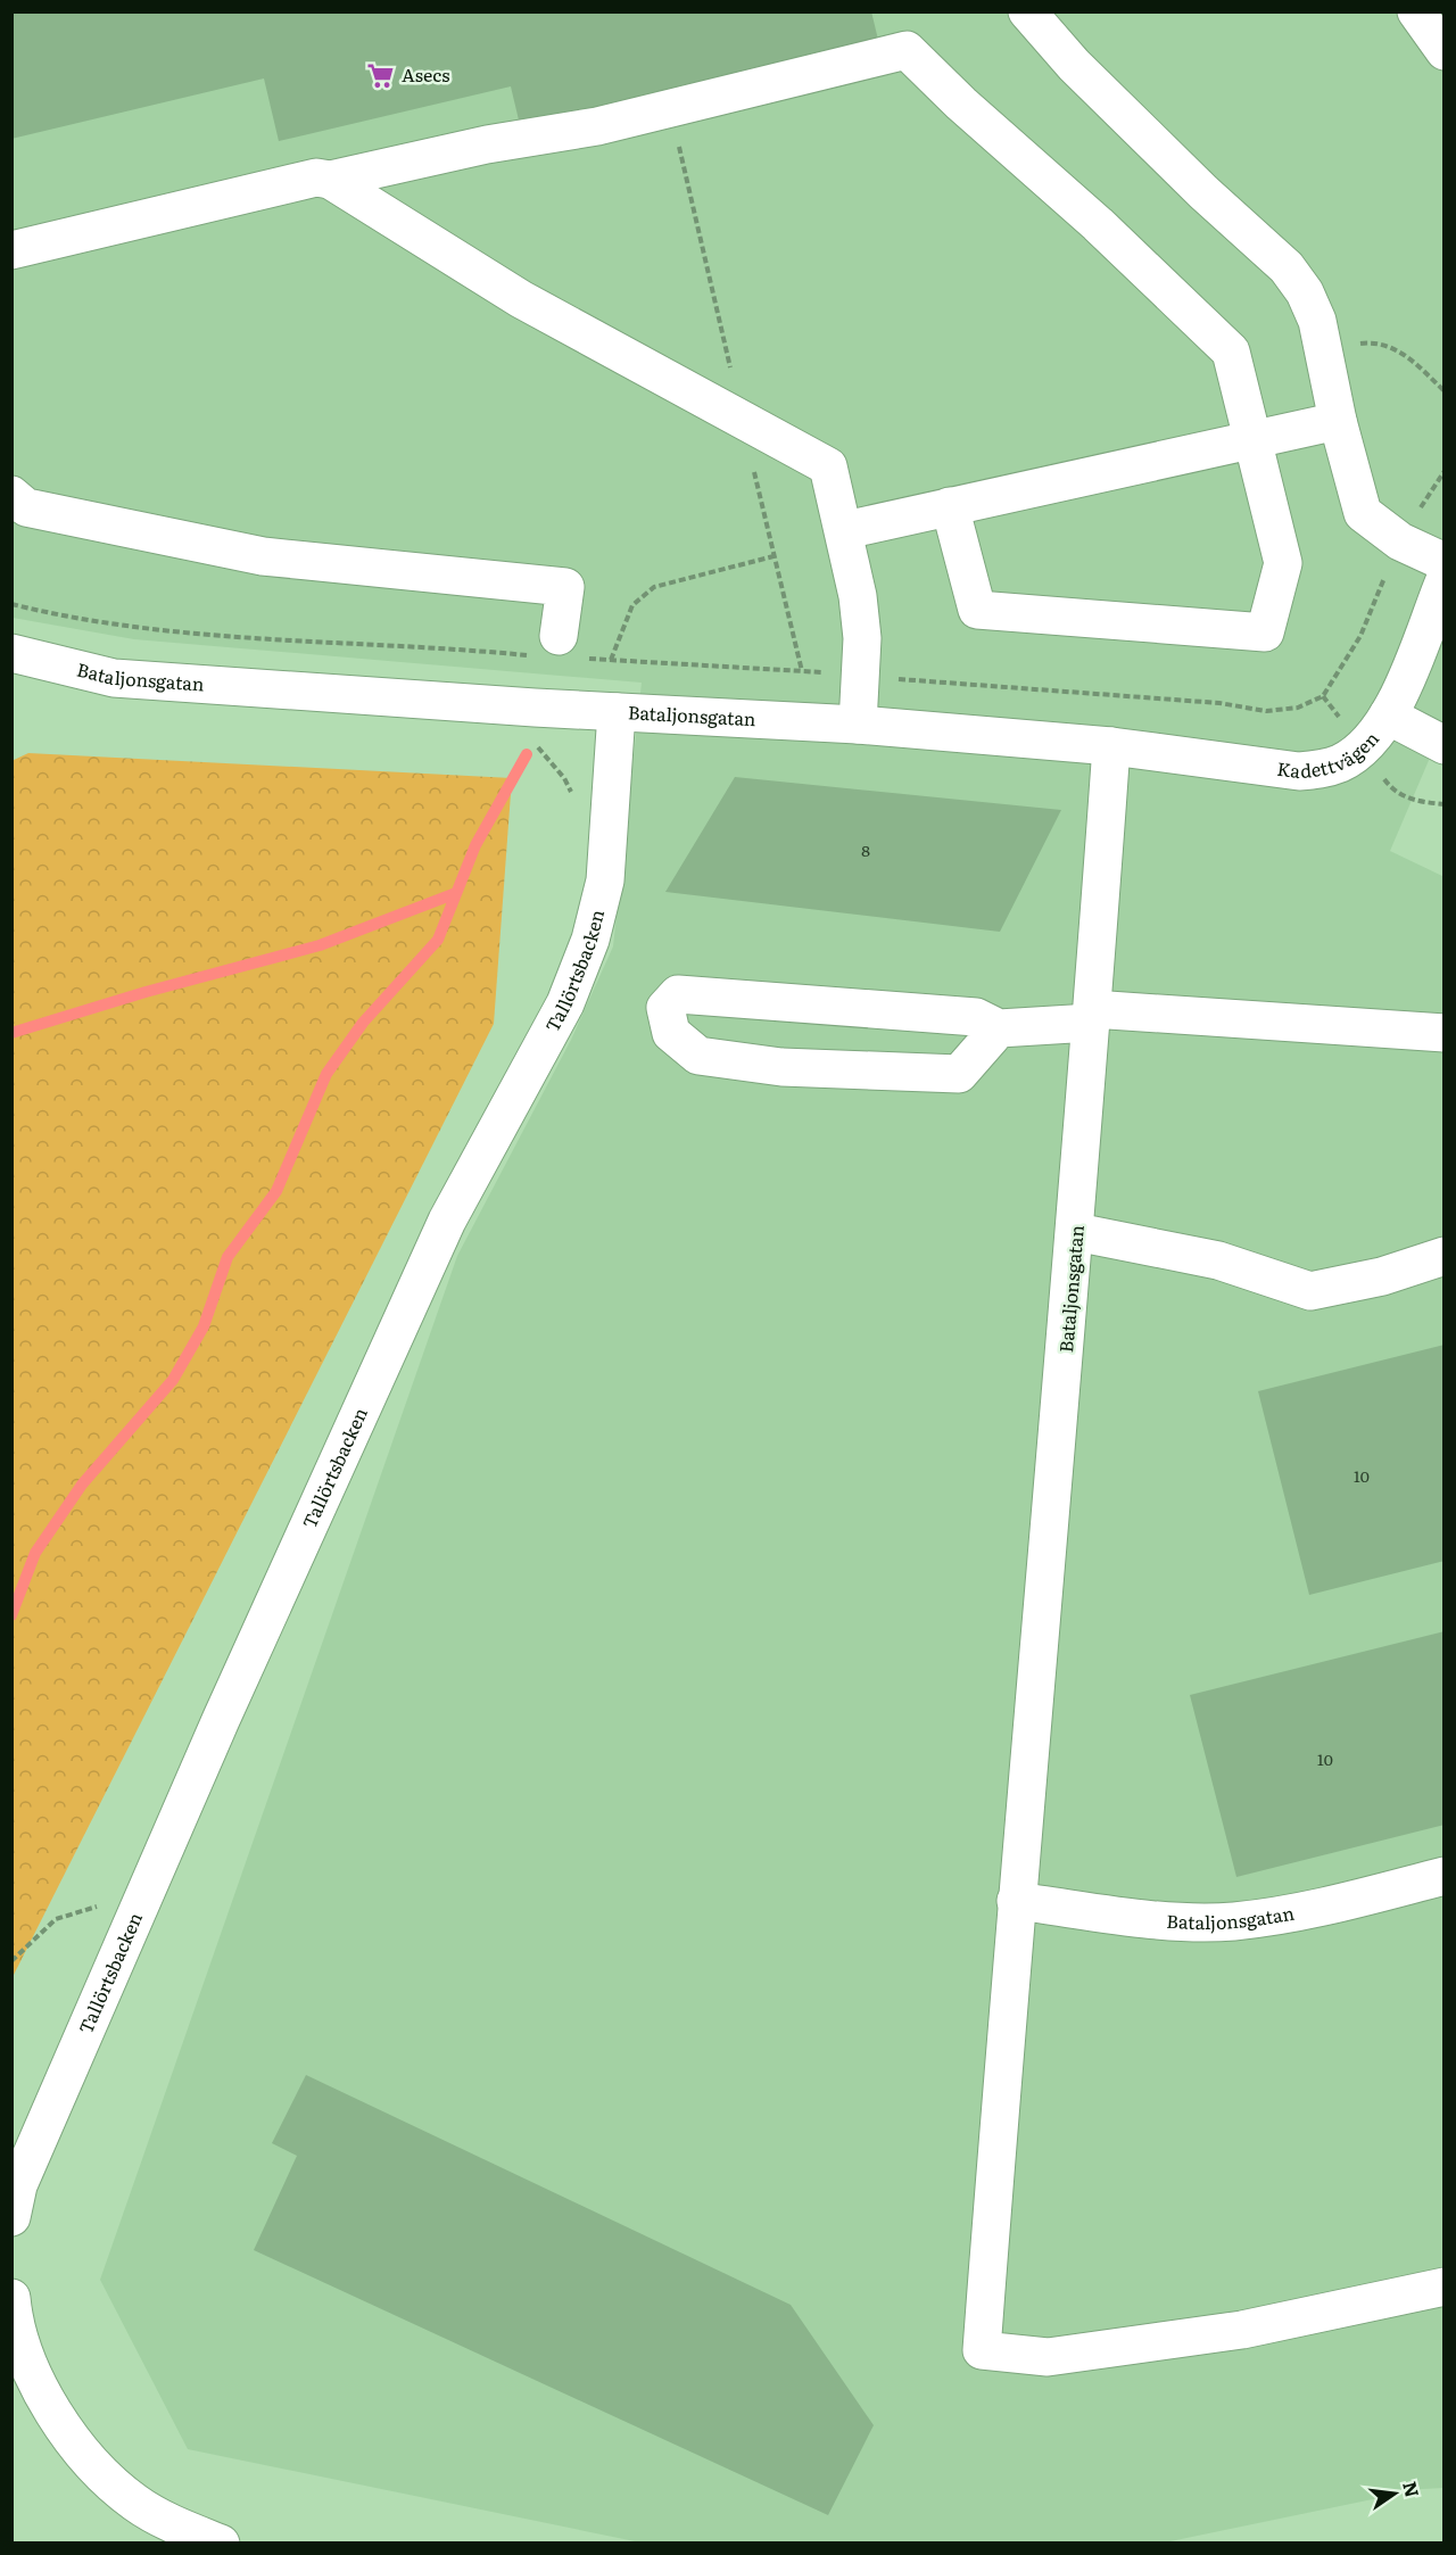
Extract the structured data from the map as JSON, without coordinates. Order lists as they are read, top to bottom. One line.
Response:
{"streets":{"main road":["Bataljonsgatan","Kadettvägen","Tallörtsbacken"]},"crossings":[["Bataljonsgatan","Kadettvägen"],["Bataljonsgatan","Tallörtsbacken"]],"places":{"supermarket":["Asecs"]},"house_numbers":["8","10","10"],"north":"right"}
